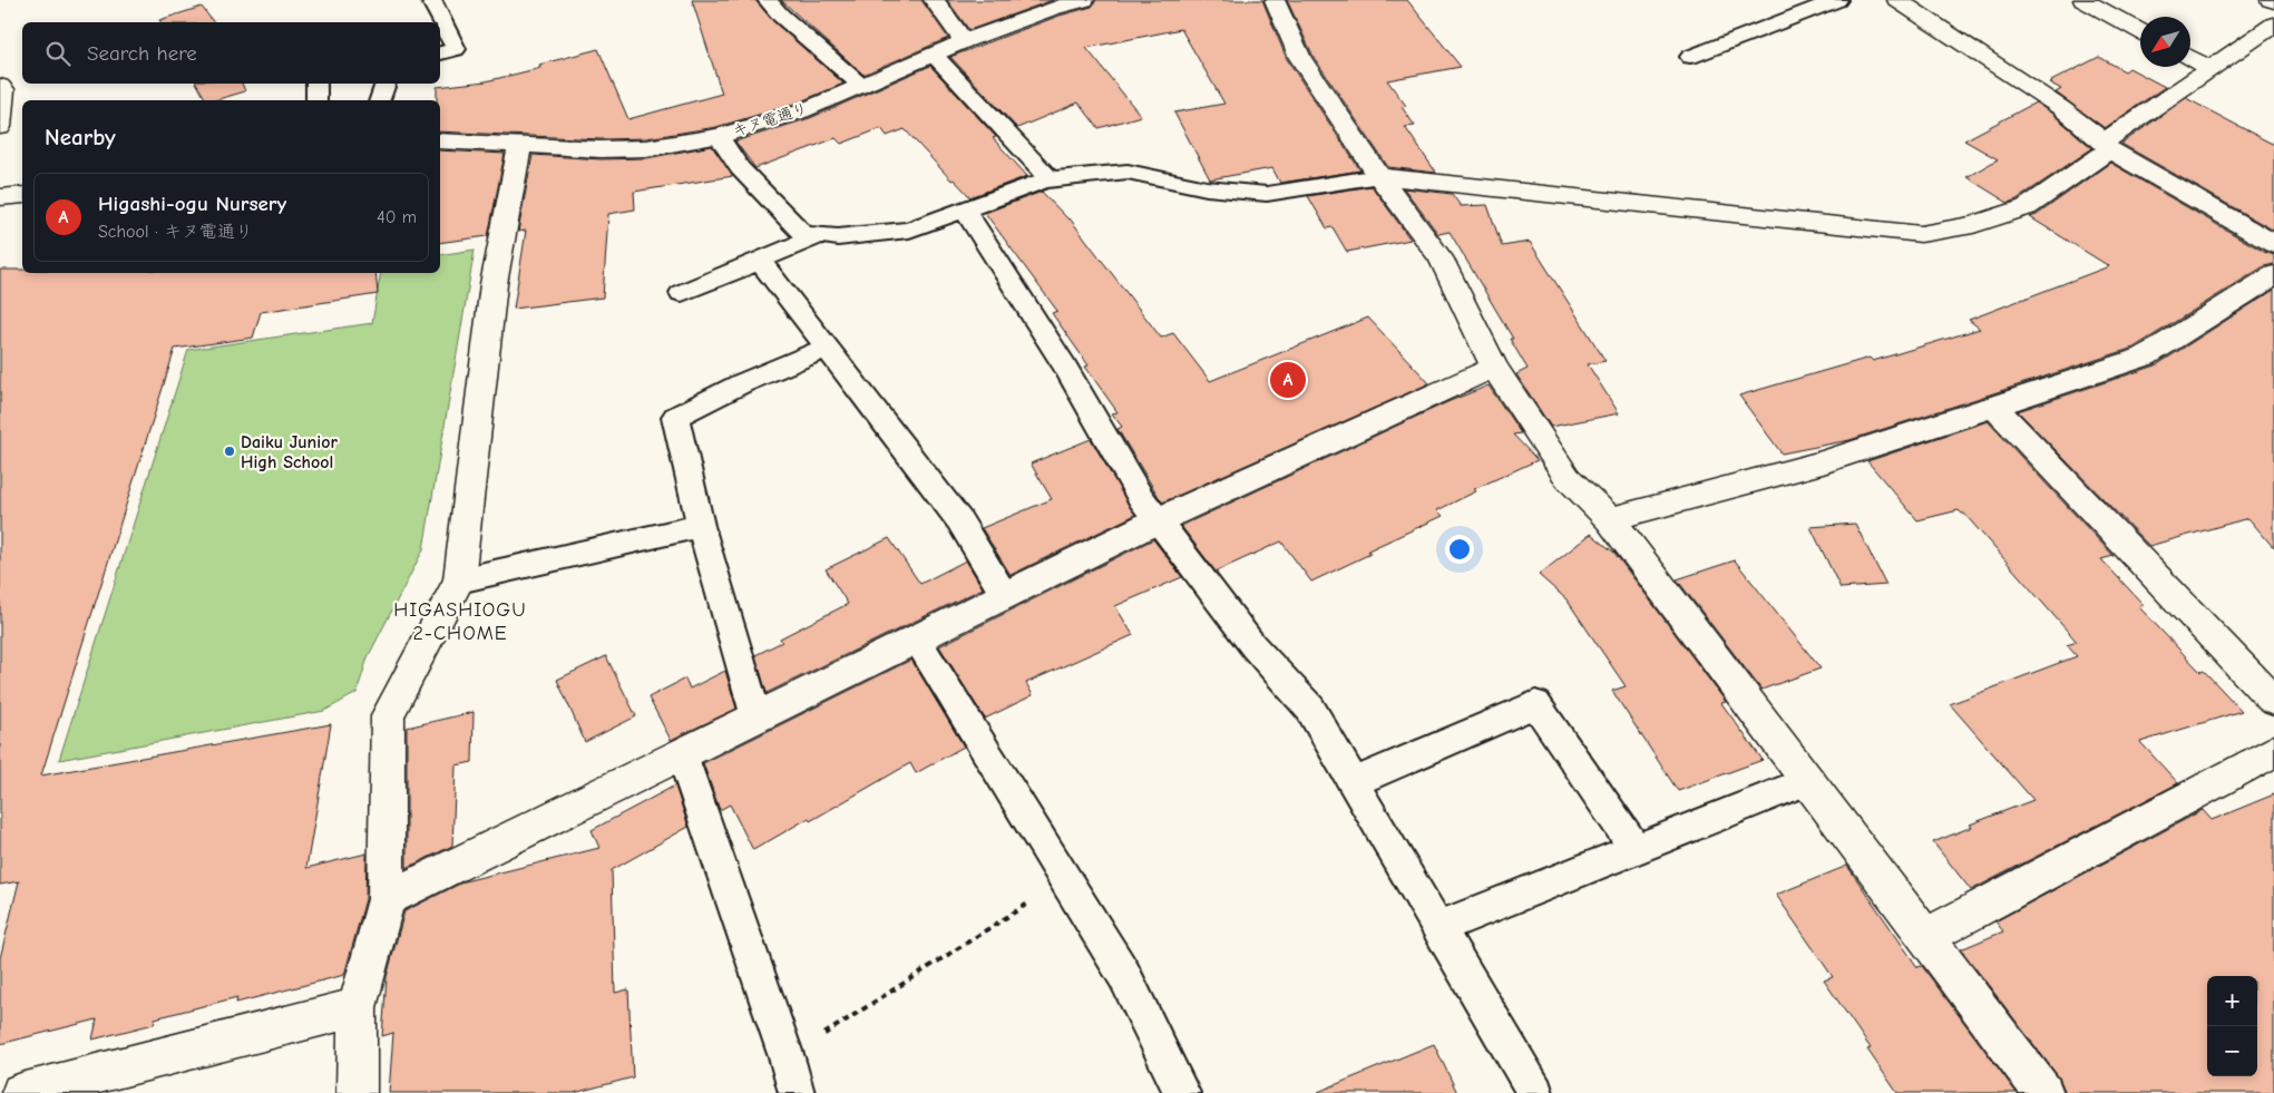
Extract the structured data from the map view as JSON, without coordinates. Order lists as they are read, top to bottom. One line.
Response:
{"streets":{"street":["キヌ電通り"]},"districts":["HIGASHIOGU 2-CHOME"],"places":["Daiku Junior High School"],"north":"bottom left","page":{"search":"Search here","heading":"Nearby","list":[{"mark":"A","name":"Higashi-ogu Nursery","note":"School · キヌ電通り","value":"40 m"}],"pins":"A","map_buttons":["+","−"]}}
